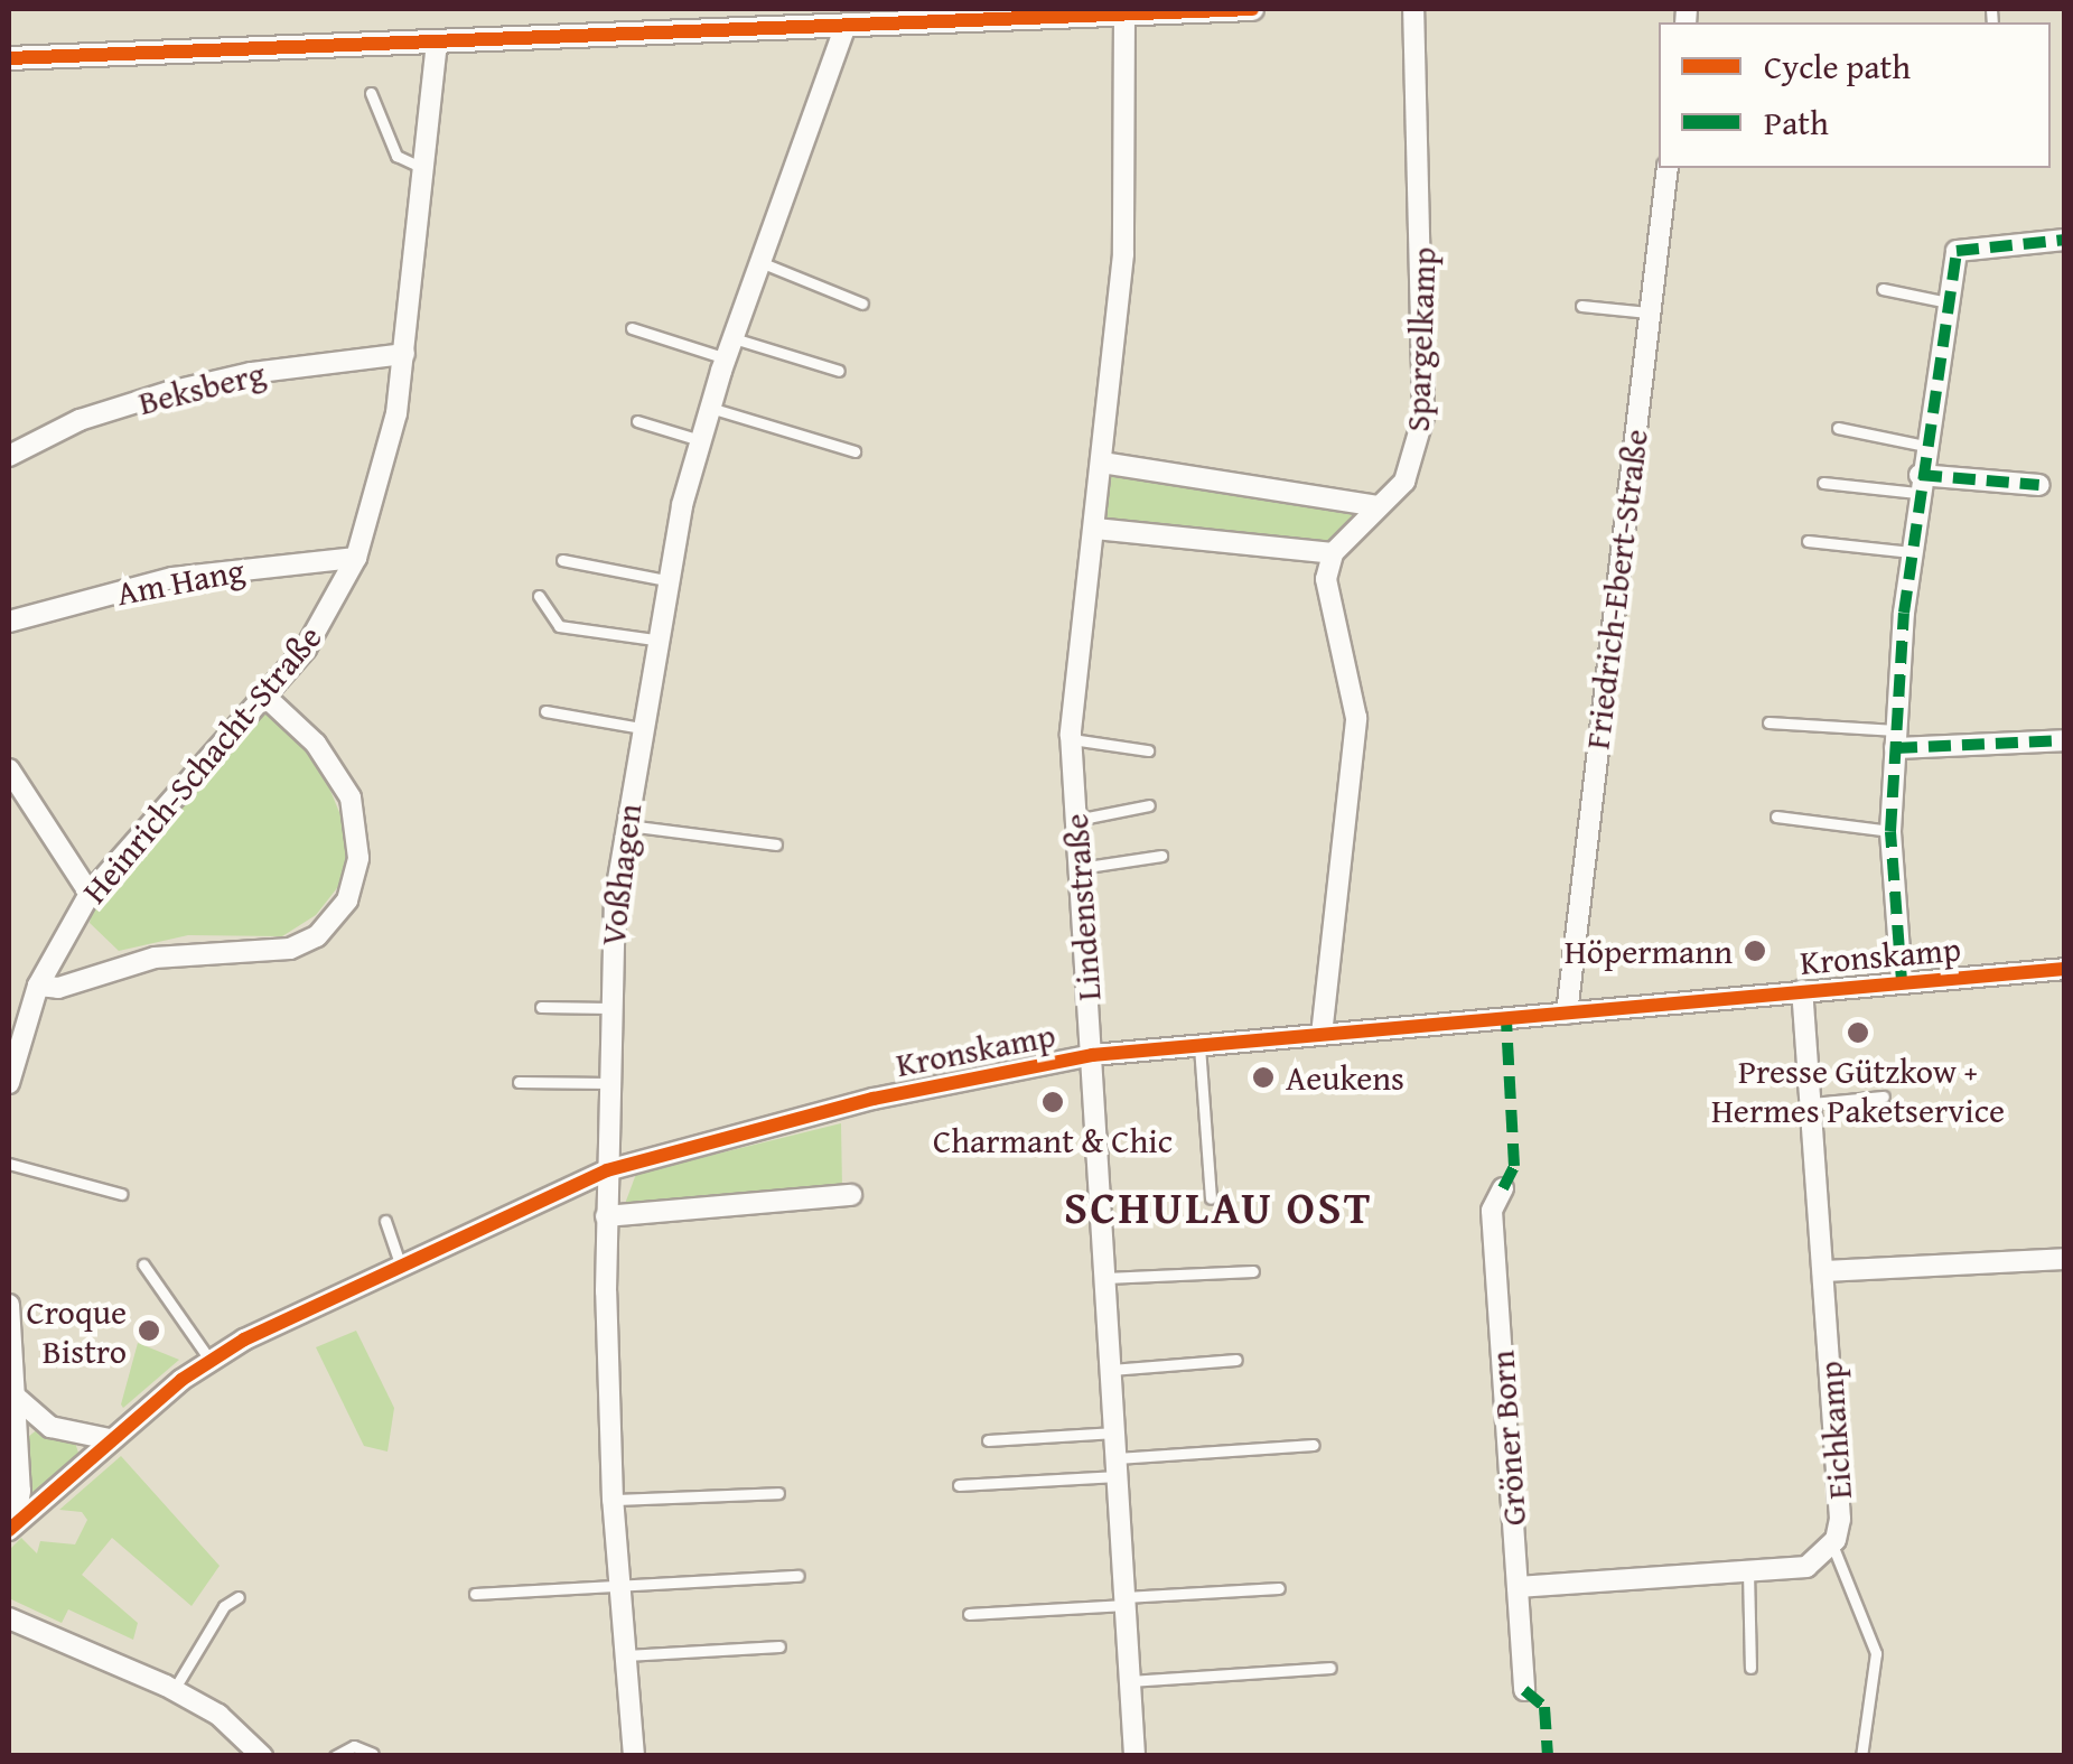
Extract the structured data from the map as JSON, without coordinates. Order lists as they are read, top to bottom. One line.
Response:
{"streets":{"street":["Spargelkamp","Beksberg","Am Hang","Friedrich-Ebert-Straße","Heinrich-Schacht-Straße","Voßhagen","Lindenstraße","Kronskamp","Eichkamp","Gröner Born"]},"crossings":[["Beksberg","Heinrich-Schacht-Straße"],["Am Hang","Heinrich-Schacht-Straße"],["Friedrich-Ebert-Straße","Kronskamp"],["Voßhagen","Kronskamp"],["Lindenstraße","Kronskamp"],["Kronskamp","Eichkamp"],["Eichkamp","Gröner Born"]],"districts":["SCHULAU OST"],"places":["Höpermann","Presse Gützkow + Hermes Paketservice","Aeukens","Charmant & Chic","Croque Bistro"],"legend":["Cycle path","Path"]}
